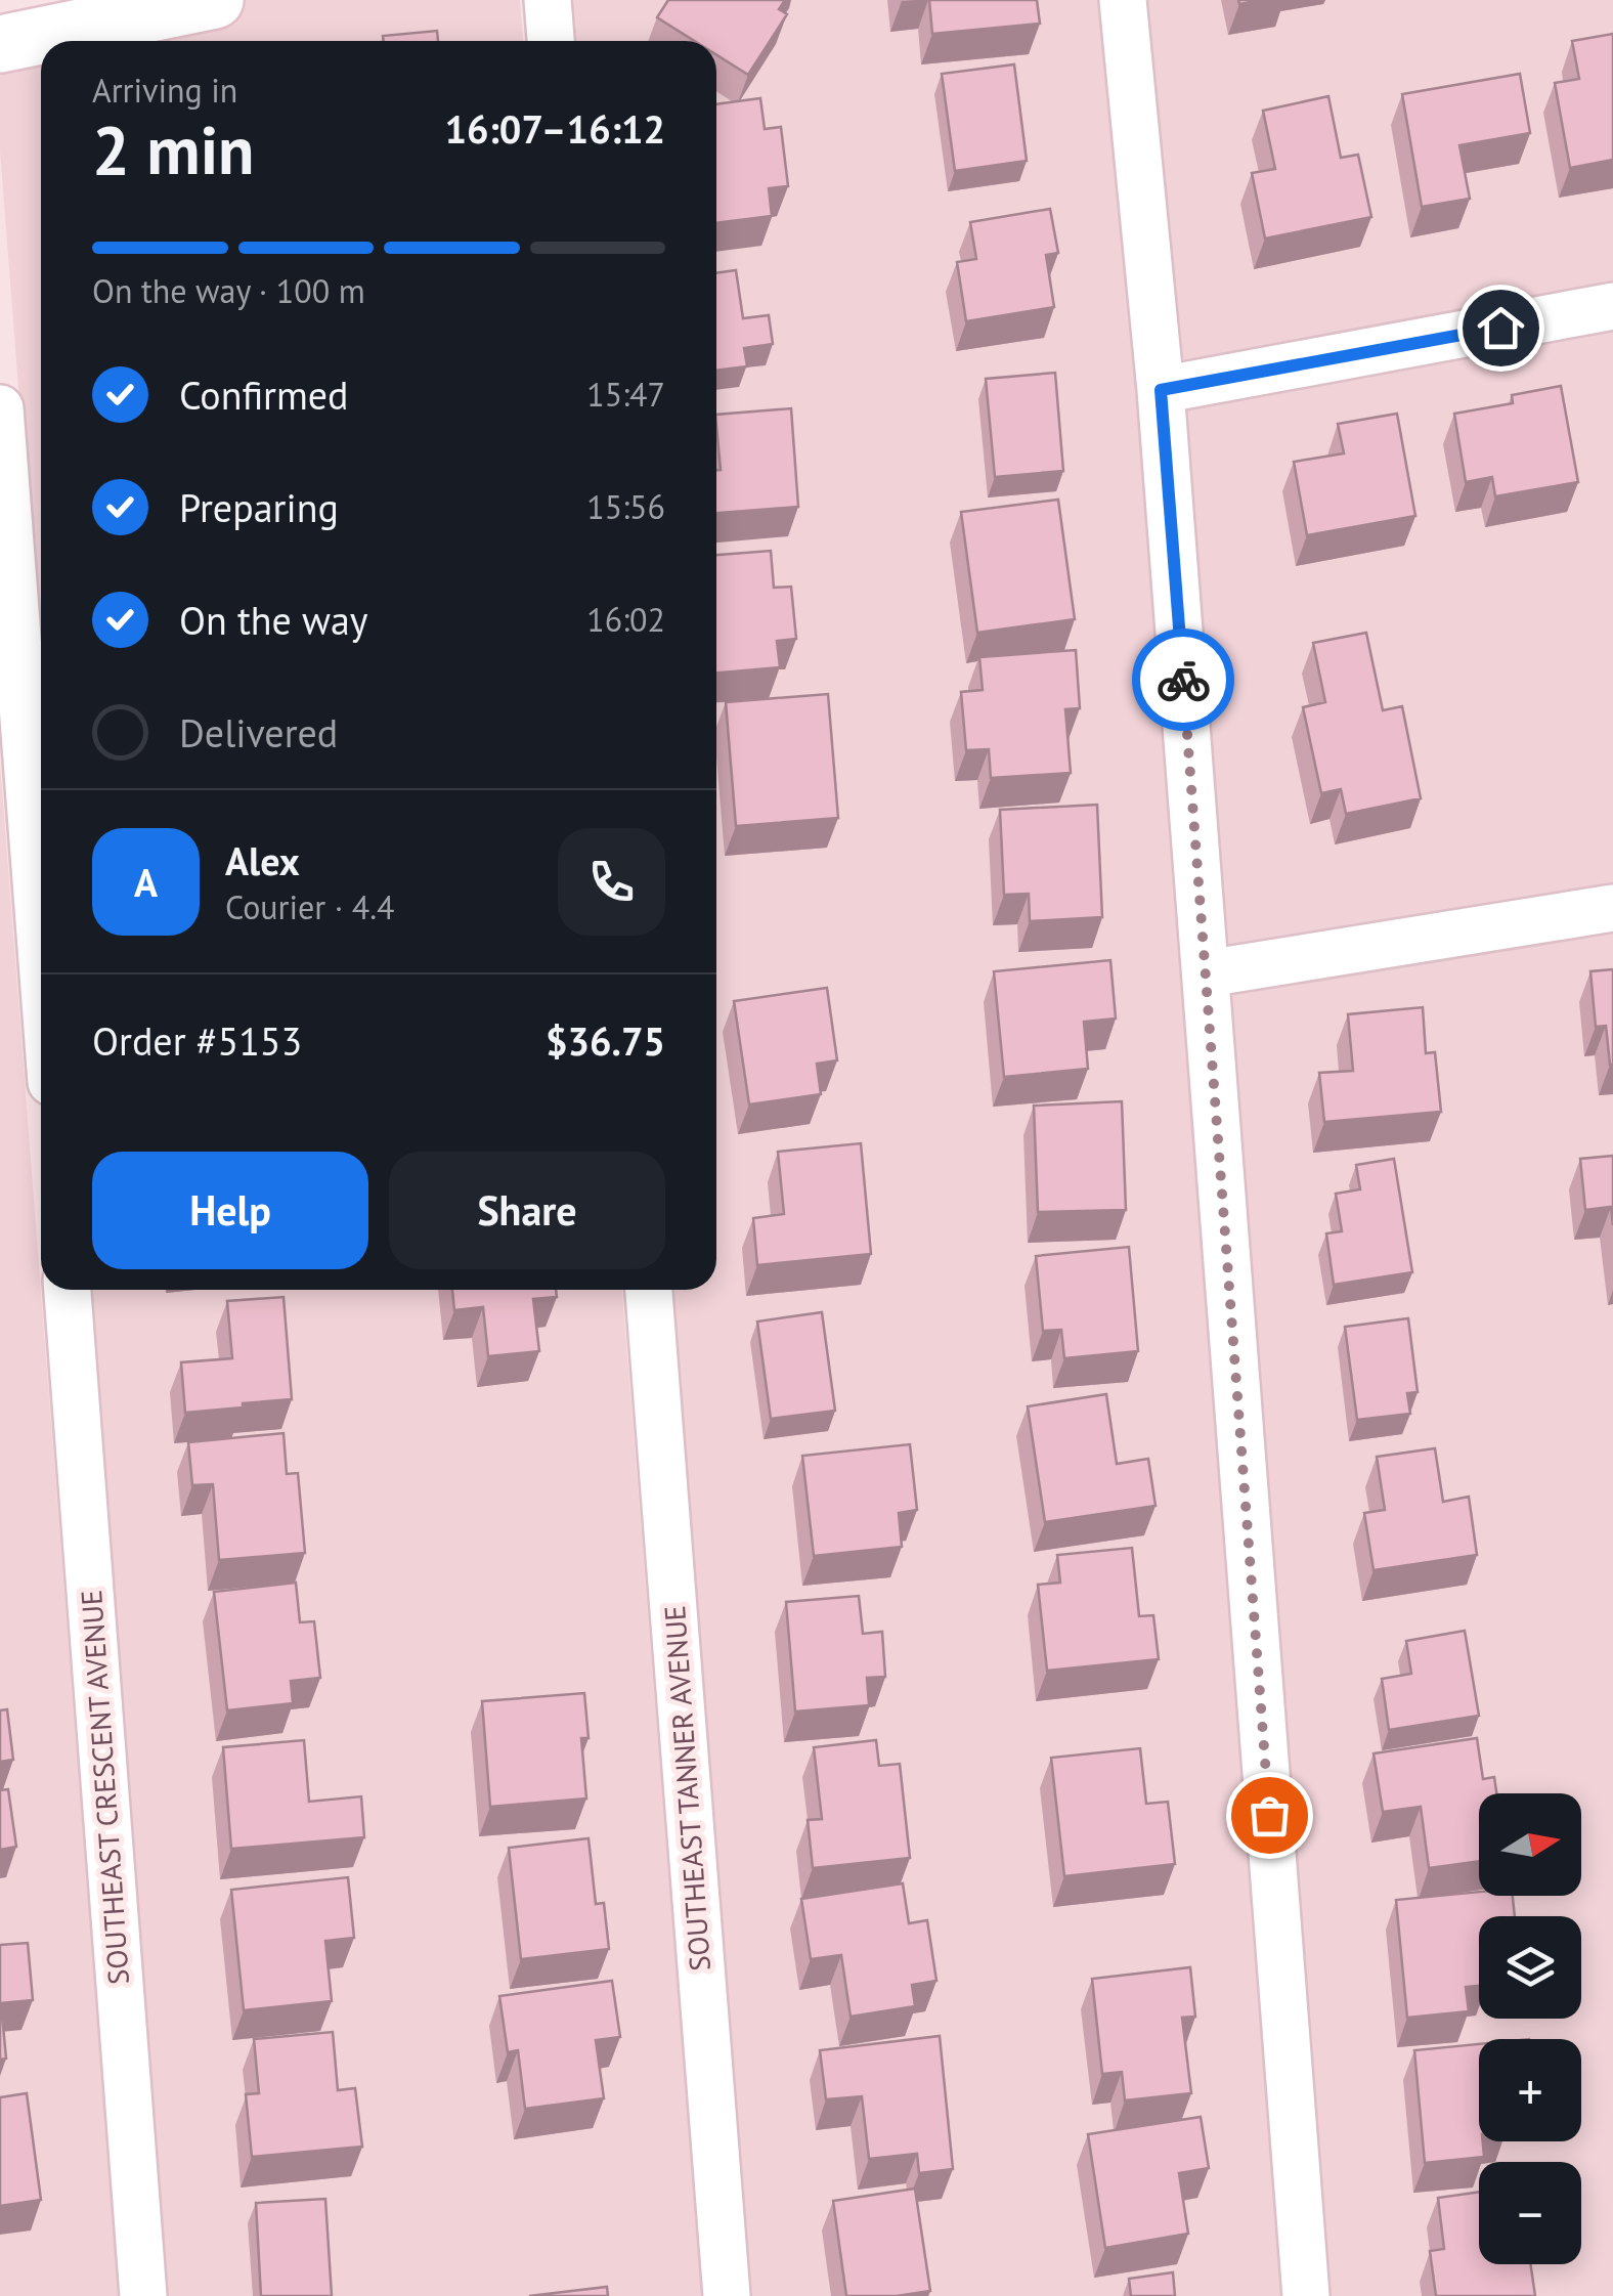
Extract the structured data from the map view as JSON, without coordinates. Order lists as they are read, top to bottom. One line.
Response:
{"streets":{"street":["SOUTHEAST CRESCENT AVENUE","SOUTHEAST TANNER AVENUE"]},"north":"right","page":{"heading":["2 min","Arriving in","16:07–16:12"],"panel":["Alex","Courier · 4.4","Order #5153","$36.75"],"bar":"On the way · 100 m","list":[["Confirmed","15:47"],["Preparing","15:56"],["On the way","16:02"],"Delivered"],"round":"A","buttons":["Help","Share"],"map_buttons":["+","−"]}}
